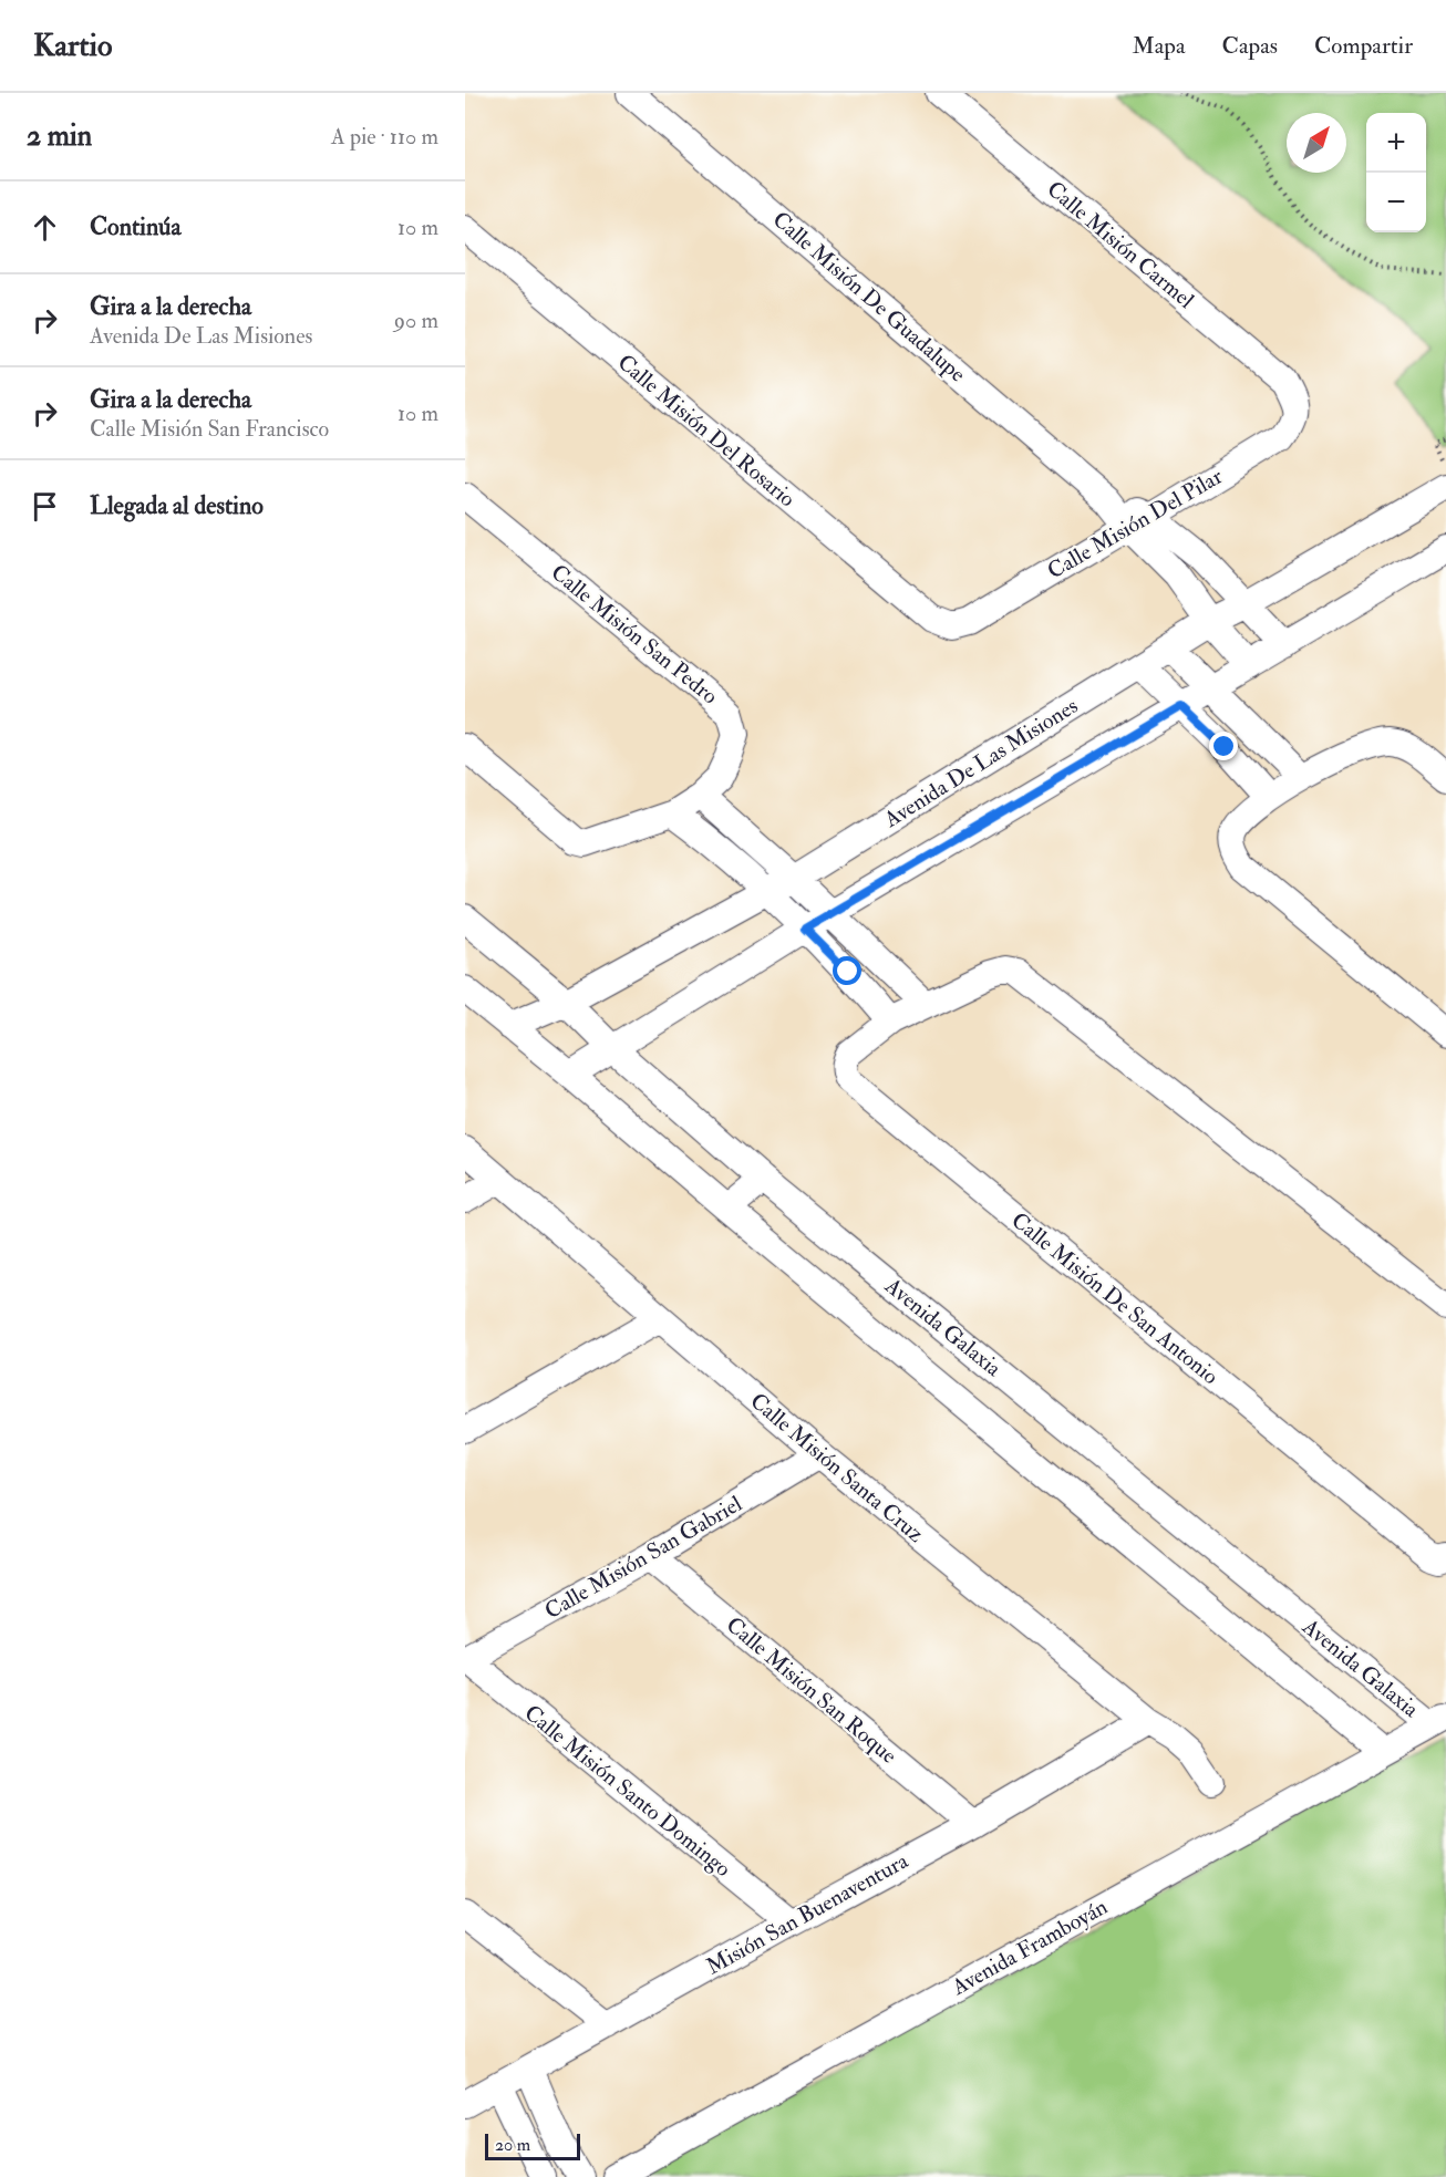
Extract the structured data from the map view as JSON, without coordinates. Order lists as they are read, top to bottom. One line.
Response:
{"streets":{"street":["Calle Misión Carmel","Calle Misión De Guadalupe","Calle Misión Del Rosario","Calle Misión Del Pilar","Calle Misión San Pedro","Avenida De Las Misiones","Calle Misión De San Antonio","Avenida Galaxia","Calle Misión Santa Cruz","Calle Misión San Gabriel","Calle Misión San Roque","Calle Misión Santo Domingo","Misión San Buenaventura","Avenida Framboyán"]},"crossings":[["Calle Misión Carmel","Calle Misión Del Pilar"],["Calle Misión De Guadalupe","Calle Misión Del Pilar"],["Calle Misión De Guadalupe","Avenida De Las Misiones"],["Calle Misión Del Rosario","Calle Misión Del Pilar"],["Avenida De Las Misiones","Avenida Galaxia"],["Avenida Galaxia","Avenida Framboyán"],["Calle Misión Santa Cruz","Calle Misión San Gabriel"],["Calle Misión Santa Cruz","Misión San Buenaventura"],["Calle Misión San Gabriel","Calle Misión San Roque"],["Calle Misión San Gabriel","Calle Misión Santo Domingo"],["Calle Misión San Roque","Misión San Buenaventura"],["Calle Misión Santo Domingo","Misión San Buenaventura"]],"scale_bar":"20 m","north":"top right","page":{"header":"Kartio","nav":["Mapa","Capas","Compartir"],"heading":["2 min","A pie · 110 m"],"map_buttons":["+","−"],"list":[["Continúa","10 m"],["Gira a la derecha","Avenida De Las Misiones","90 m"],["Gira a la derecha","Calle Misión San Francisco","10 m"],"Llegada al destino"],"scale":"20 m"}}
